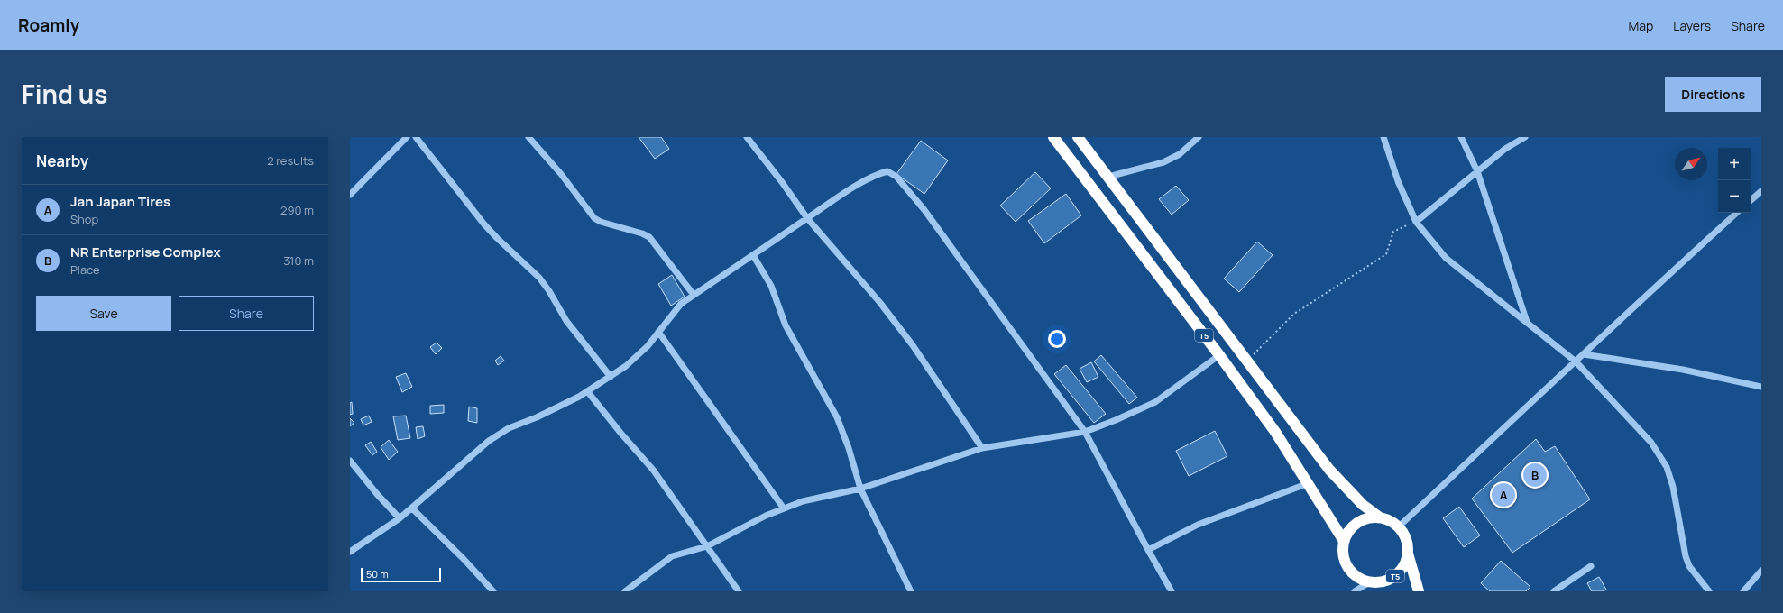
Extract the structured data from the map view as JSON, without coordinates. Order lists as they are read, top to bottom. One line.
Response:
{"streets":{"highway":["T5"]},"scale_bar":"50 m","north":"top right","page":{"header":"Roamly","nav":["Map","Layers","Share"],"title":"Find us","buttons":["Directions",["Save","Share"]],"heading":["Nearby","2 results"],"map_buttons":["+","−"],"list":[{"mark":"A","name":"Jan Japan Tires","note":"Shop","value":"290 m"},{"mark":"B","name":"NR Enterprise Complex","note":"Place","value":"310 m"}],"pins":["B","A"],"scale":"50 m"}}
